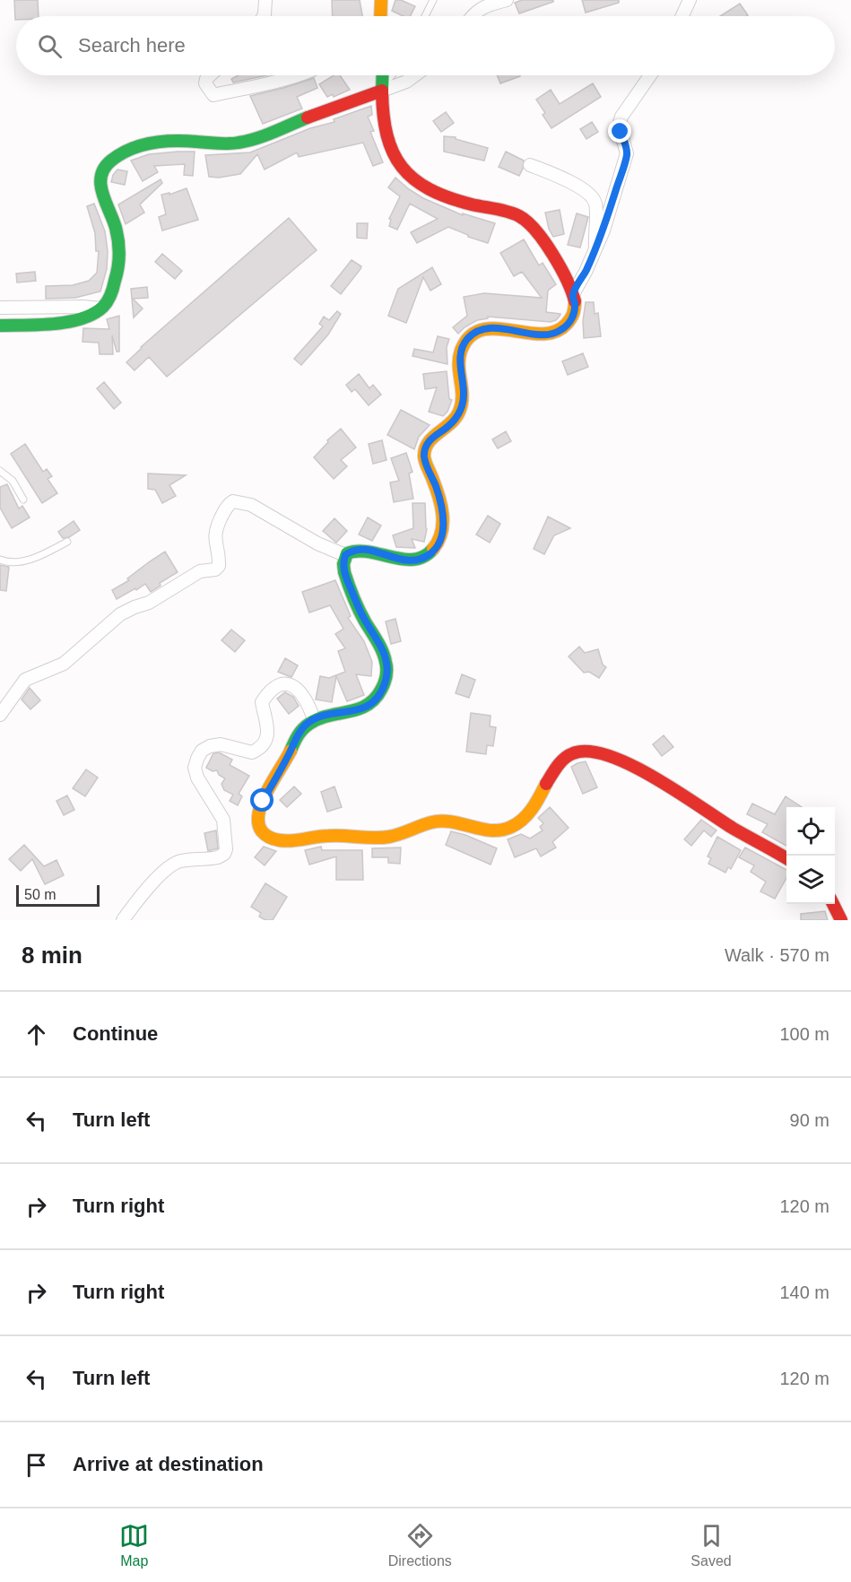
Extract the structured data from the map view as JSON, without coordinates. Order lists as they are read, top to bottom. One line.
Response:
{"scale_bar":"50 m","page":{"search":"Search here","scale":"50 m","heading":["8 min","Walk · 570 m"],"list":[["Continue","100 m"],["Turn left","90 m"],["Turn right","120 m"],["Turn right","140 m"],["Turn left","120 m"],"Arrive at destination"],"nav":["Map","Directions","Saved"]}}
